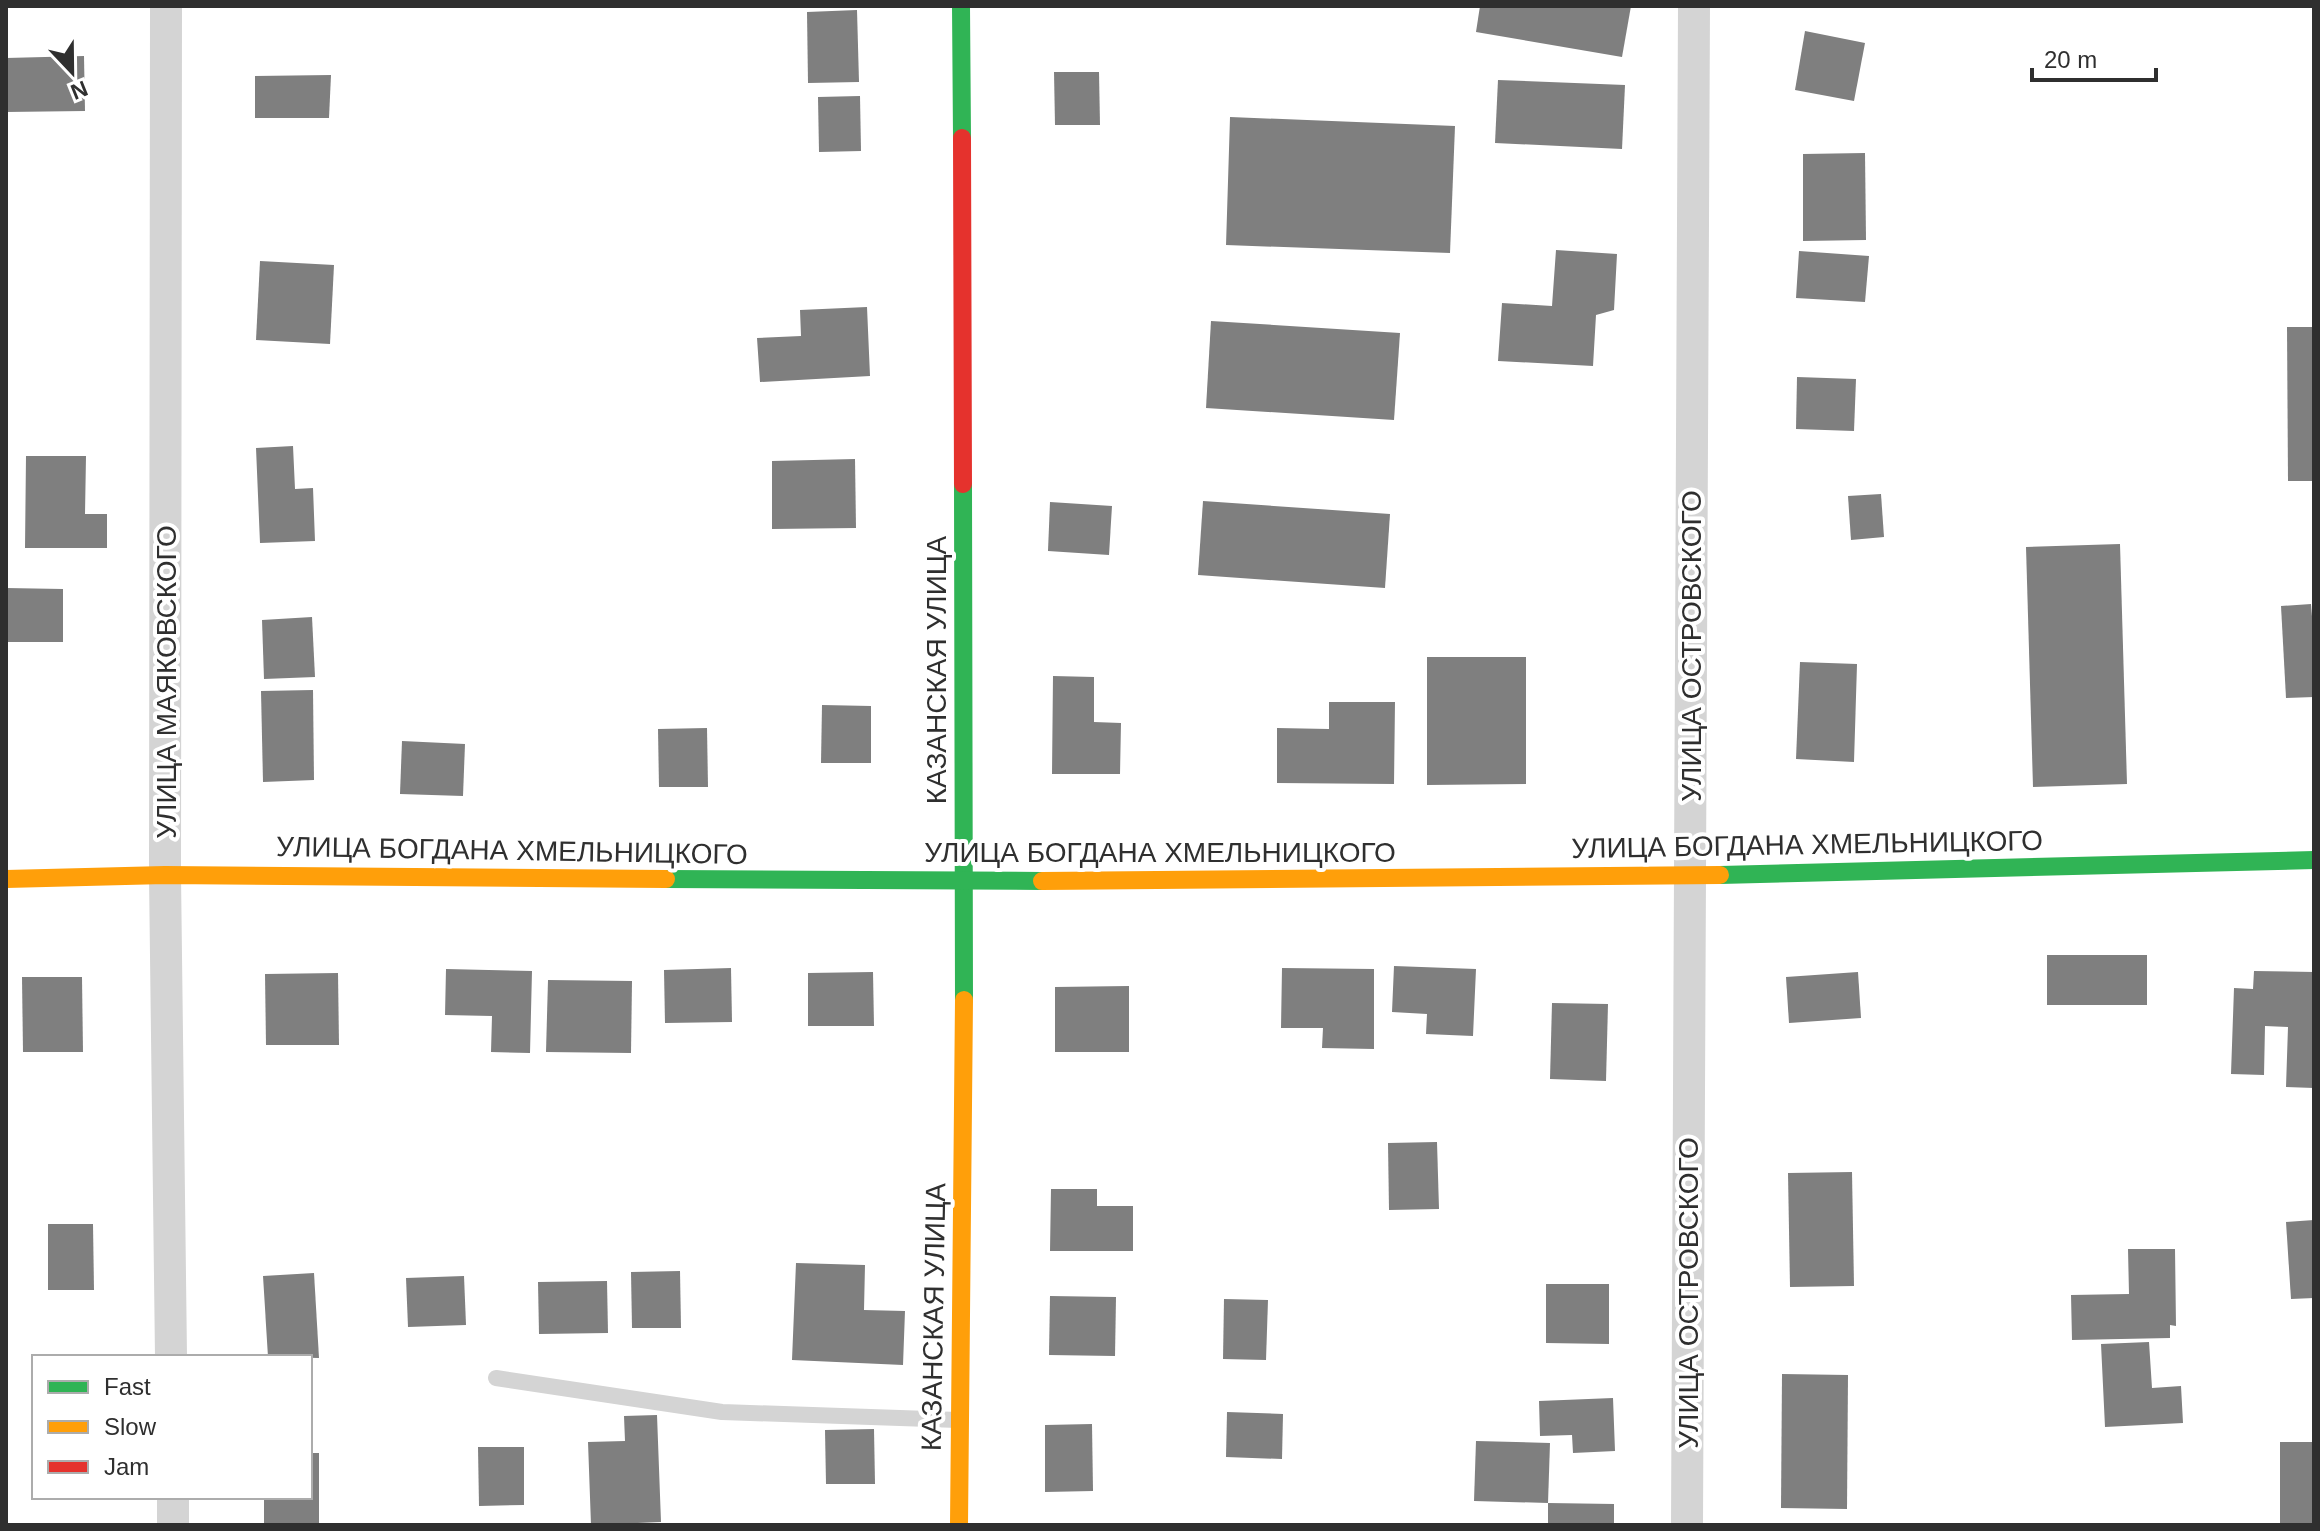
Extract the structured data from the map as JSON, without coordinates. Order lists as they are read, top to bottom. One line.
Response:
{"streets":{"street":["УЛИЦА ОСТРОВСКОГО","КАЗАНСКАЯ УЛИЦА","УЛИЦА МАЯКОВСКОГО","УЛИЦА БОГДАНА ХМЕЛЬНИЦКОГО"]},"crossings":[["УЛИЦА ОСТРОВСКОГО","УЛИЦА БОГДАНА ХМЕЛЬНИЦКОГО"],["КАЗАНСКАЯ УЛИЦА","УЛИЦА БОГДАНА ХМЕЛЬНИЦКОГО"],["УЛИЦА МАЯКОВСКОГО","УЛИЦА БОГДАНА ХМЕЛЬНИЦКОГО"]],"legend":["Fast","Slow","Jam"],"scale_bar":"20 m","north":"bottom"}
